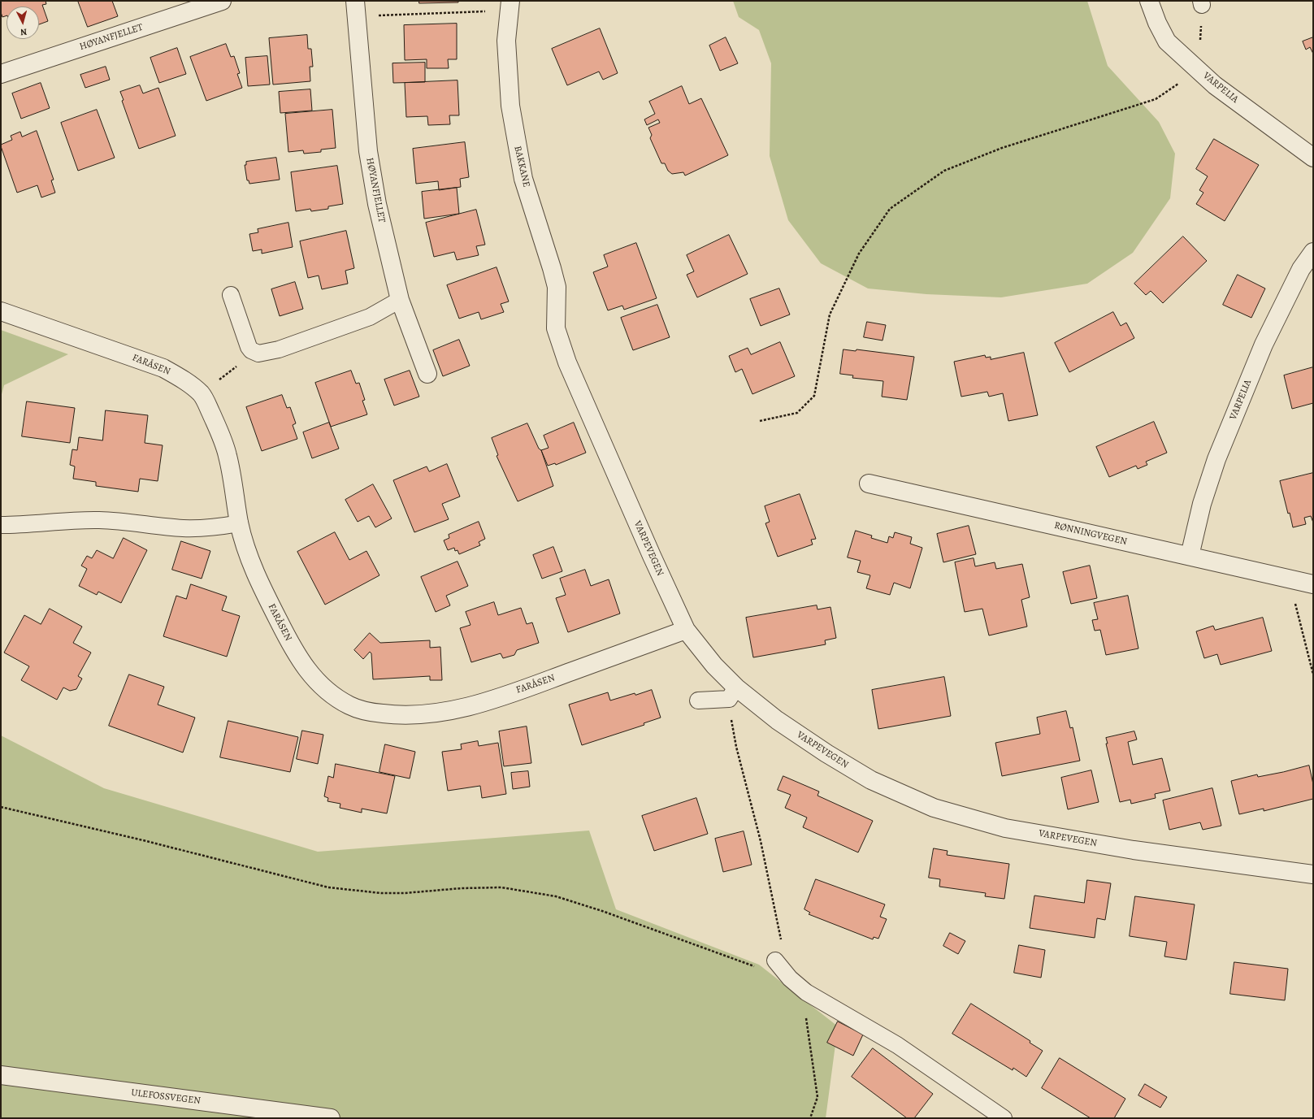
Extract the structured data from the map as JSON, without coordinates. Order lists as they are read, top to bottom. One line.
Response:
{"streets":{"street":["HØYANFJELLET","VARPELIA","BAKKANE","FARÅSEN","RØNNINGVEGEN","VARPEVEGEN","ULEFOSSVEGEN"]},"crossings":[["VARPELIA","RØNNINGVEGEN"],["BAKKANE","VARPEVEGEN"],["FARÅSEN","VARPEVEGEN"]],"north":"bottom"}
